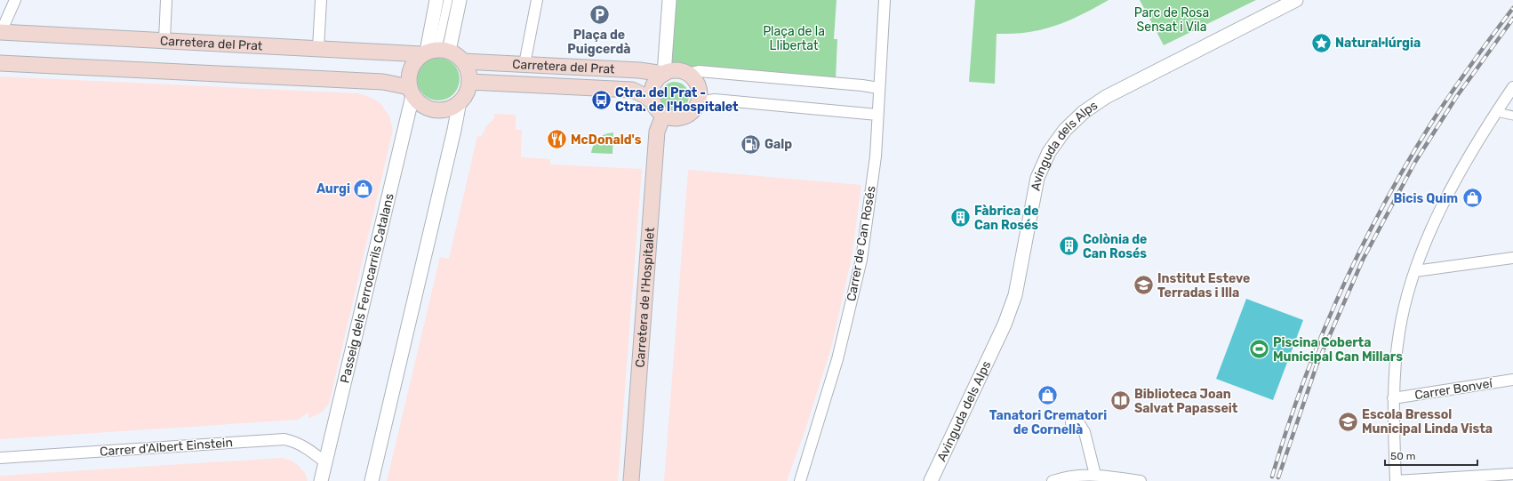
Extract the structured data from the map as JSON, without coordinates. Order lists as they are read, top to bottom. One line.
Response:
{"streets":{"main road":["Carretera del Prat","Carretera de l'Hospitalet"],"street":["Avinguda dels Alps","Carrer de Can Rosés","Passeig dels Ferrocarrils Catalans","Carrer Bonveí","Carrer d'Albert Einstein"]},"crossings":[["Carretera del Prat","Passeig dels Ferrocarrils Catalans"],["Carretera del Prat","Carretera de l'Hospitalet"],["Passeig dels Ferrocarrils Catalans","Carrer d'Albert Einstein"]],"parks":["Parc de Rosa Sensat i Vila","Plaça de la Llibertat"],"places":{"parking":["Plaça de Puigcerdà"],"place":["Natural·lúrgia"],"bus stop":["Ctra. del Prat - Ctra. de l'Hospitalet"],"restaurant":["McDonald's"],"fuel station":["Galp"],"shop":["Aurgi","Bicis Quim","Tanatori Crematori de Cornellà"],"building":["Fàbrica de Can Rosés","Colònia de Can Rosés"],"school or university":["Institut Esteve Terradas i Illa","Escola Bressol Municipal Linda Vista"],"sports":["Piscina Coberta Municipal Can Millars"],"library":["Biblioteca Joan Salvat Papasseit"]},"scale_bar":"50 m"}
